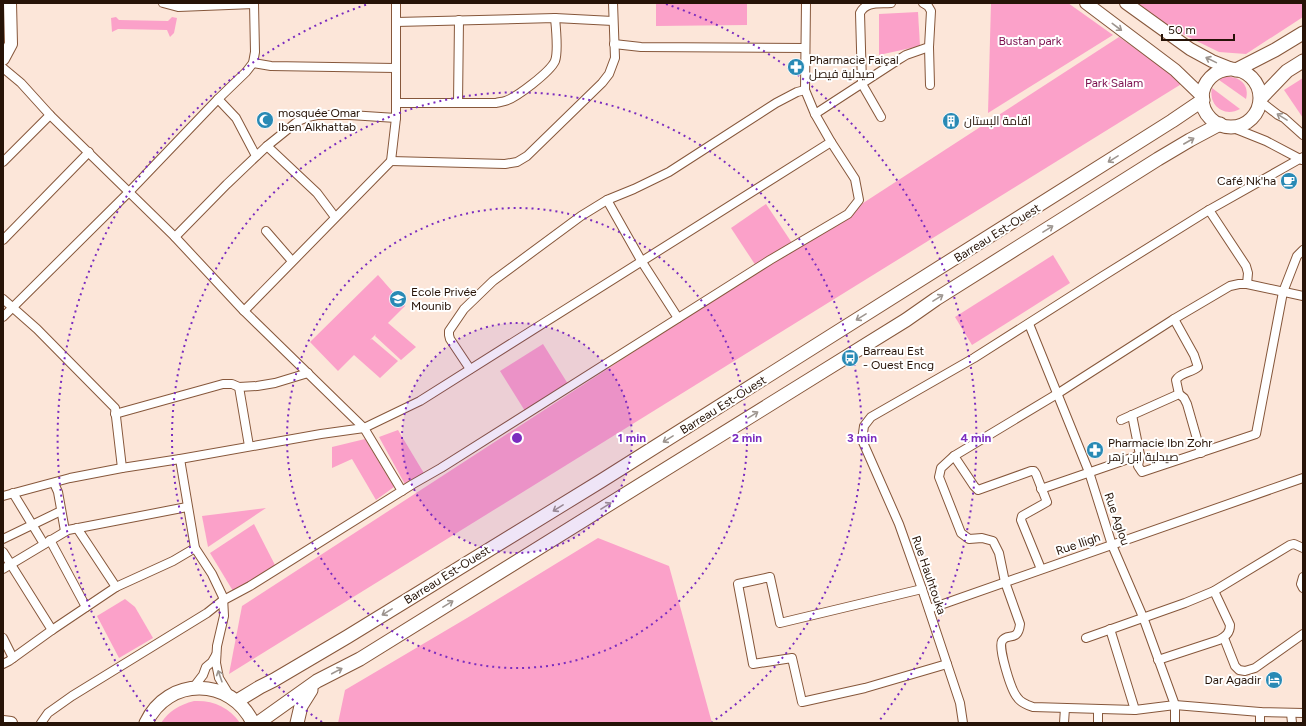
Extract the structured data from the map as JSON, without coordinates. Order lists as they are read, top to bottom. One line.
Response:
{"streets":{"main road":["Barreau Est-Ouest"],"street":["Rue Aglou","Rue Iligh","Rue Hauhtouka"]},"crossings":[["Rue Aglou","Rue Iligh"],["Rue Aglou","Rue Hauhtouka"],["Rue Iligh","Rue Hauhtouka"]],"parks":["Bustan park","Park Salam"],"places":{"pharmacy":["Pharmacie Faiçal صيدلية فيصل","Pharmacie Ibn Zohr صيدلية ابن زهر"],"mosque":["mosquée Omar Iben Alkhattab"],"building":["اقامة البستان"],"cafe":["Café Nk'ha"],"school or university":["Ecole Privée Mounib"],"bus stop":["Barreau Est - Ouest Encg"],"hotel":["Dar Agadir"]},"scale_bar":"50 m","rings":["1 min","2 min","3 min","4 min"]}
